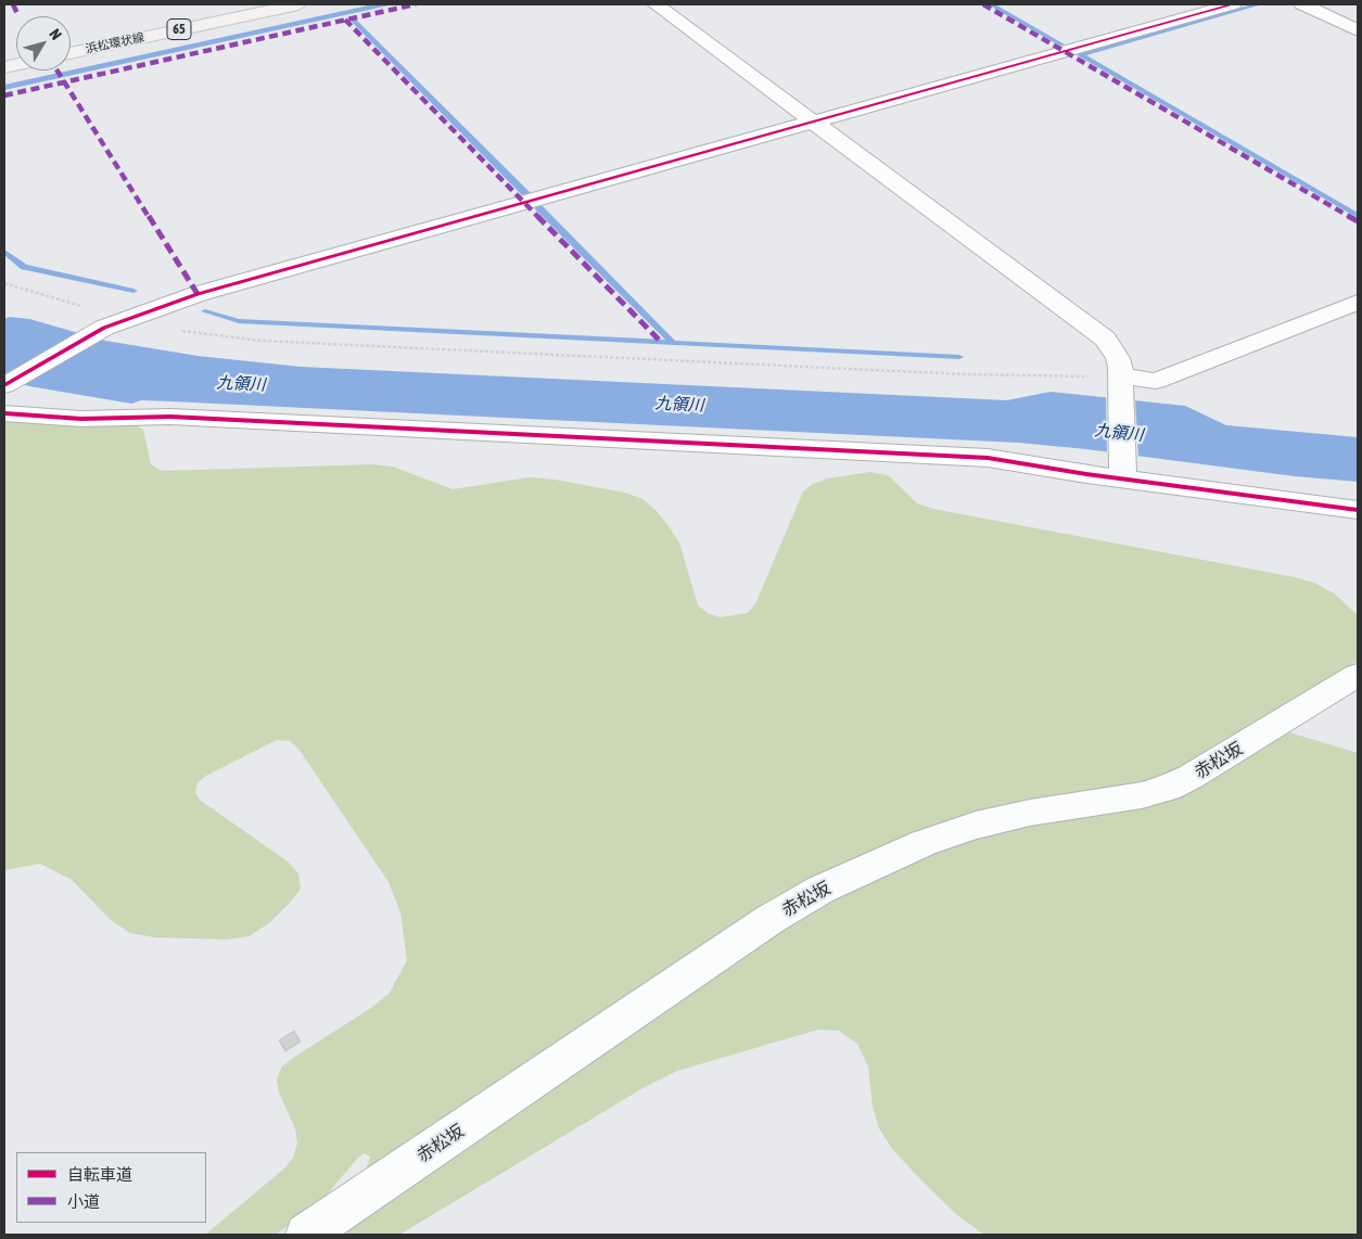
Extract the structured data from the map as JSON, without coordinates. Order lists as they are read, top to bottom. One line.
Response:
{"streets":{"main road":["65","浜松環状線"],"street":["赤松坂"]},"water":["九領川"],"legend":["自転車道","小道"],"north":"top right"}
